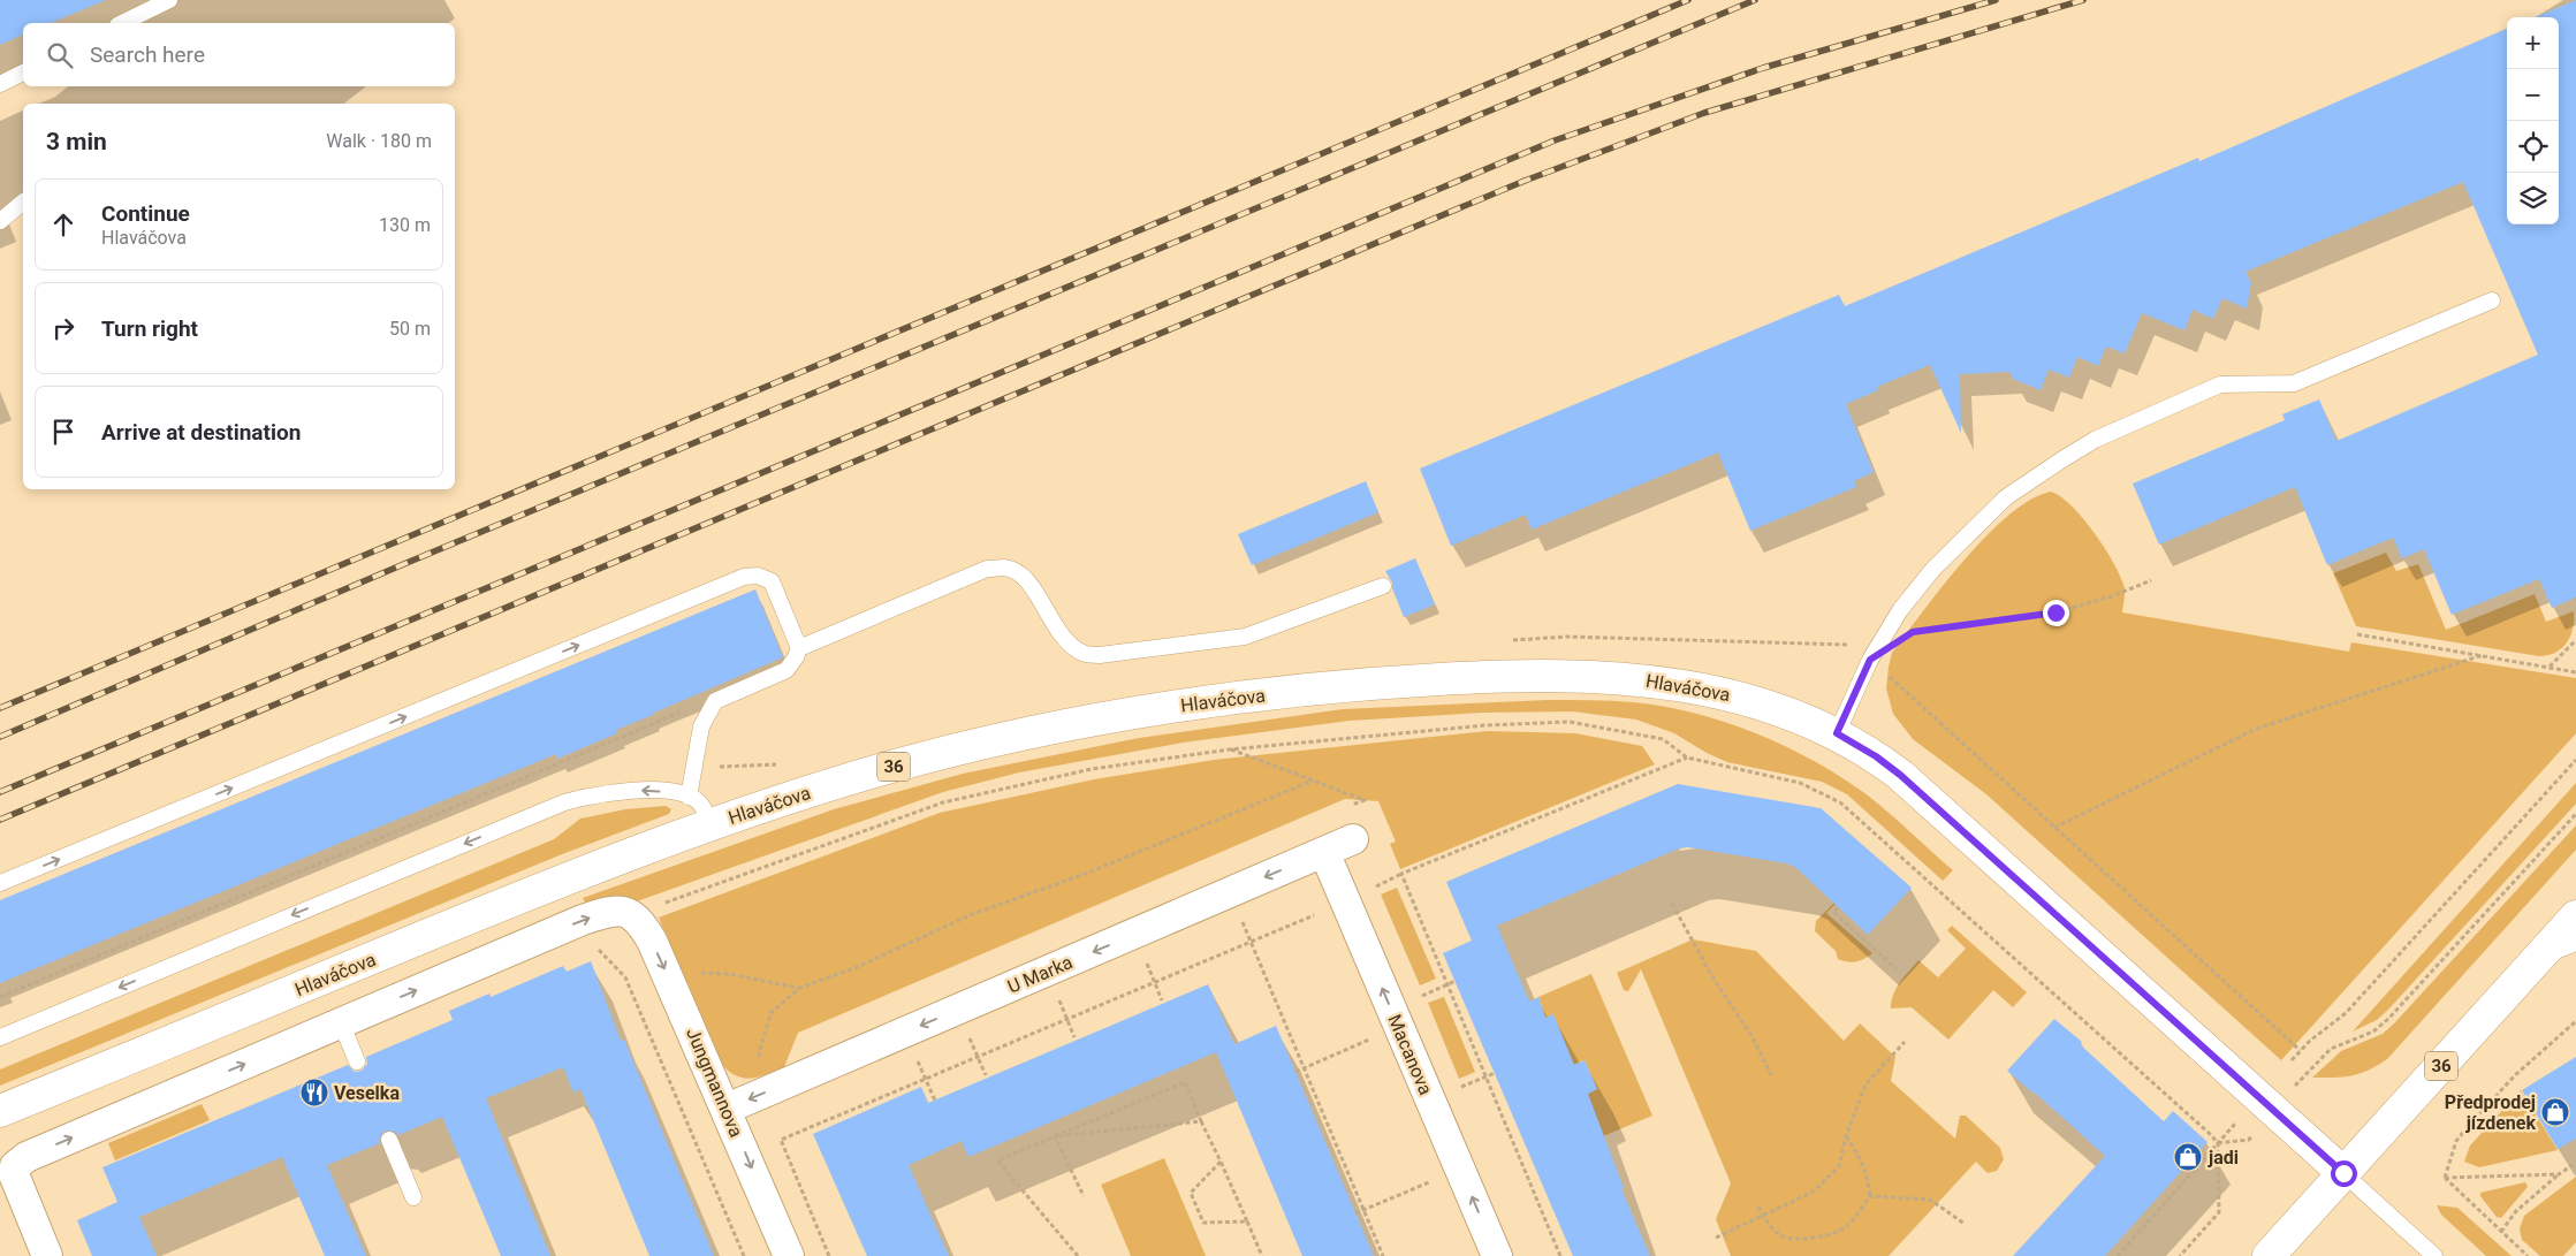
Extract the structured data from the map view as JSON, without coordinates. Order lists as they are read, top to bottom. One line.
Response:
{"streets":{"main road":["Hlaváčova","36"],"street":["U Marka","Macanova","Jungmannova"]},"crossings":[["Hlaváčova","36"],["U Marka","Macanova"],["U Marka","Jungmannova"]],"one_way":["U Marka","Macanova","Jungmannova"],"places":{"restaurant":["Veselka"],"shop":["Předprodej jízdenek","jadi"]},"page":{"map_buttons":["+","−"],"search":"Search here","heading":["3 min","Walk · 180 m"],"list":[["Continue","Hlaváčova","130 m"],["Turn right","50 m"],"Arrive at destination"]}}
